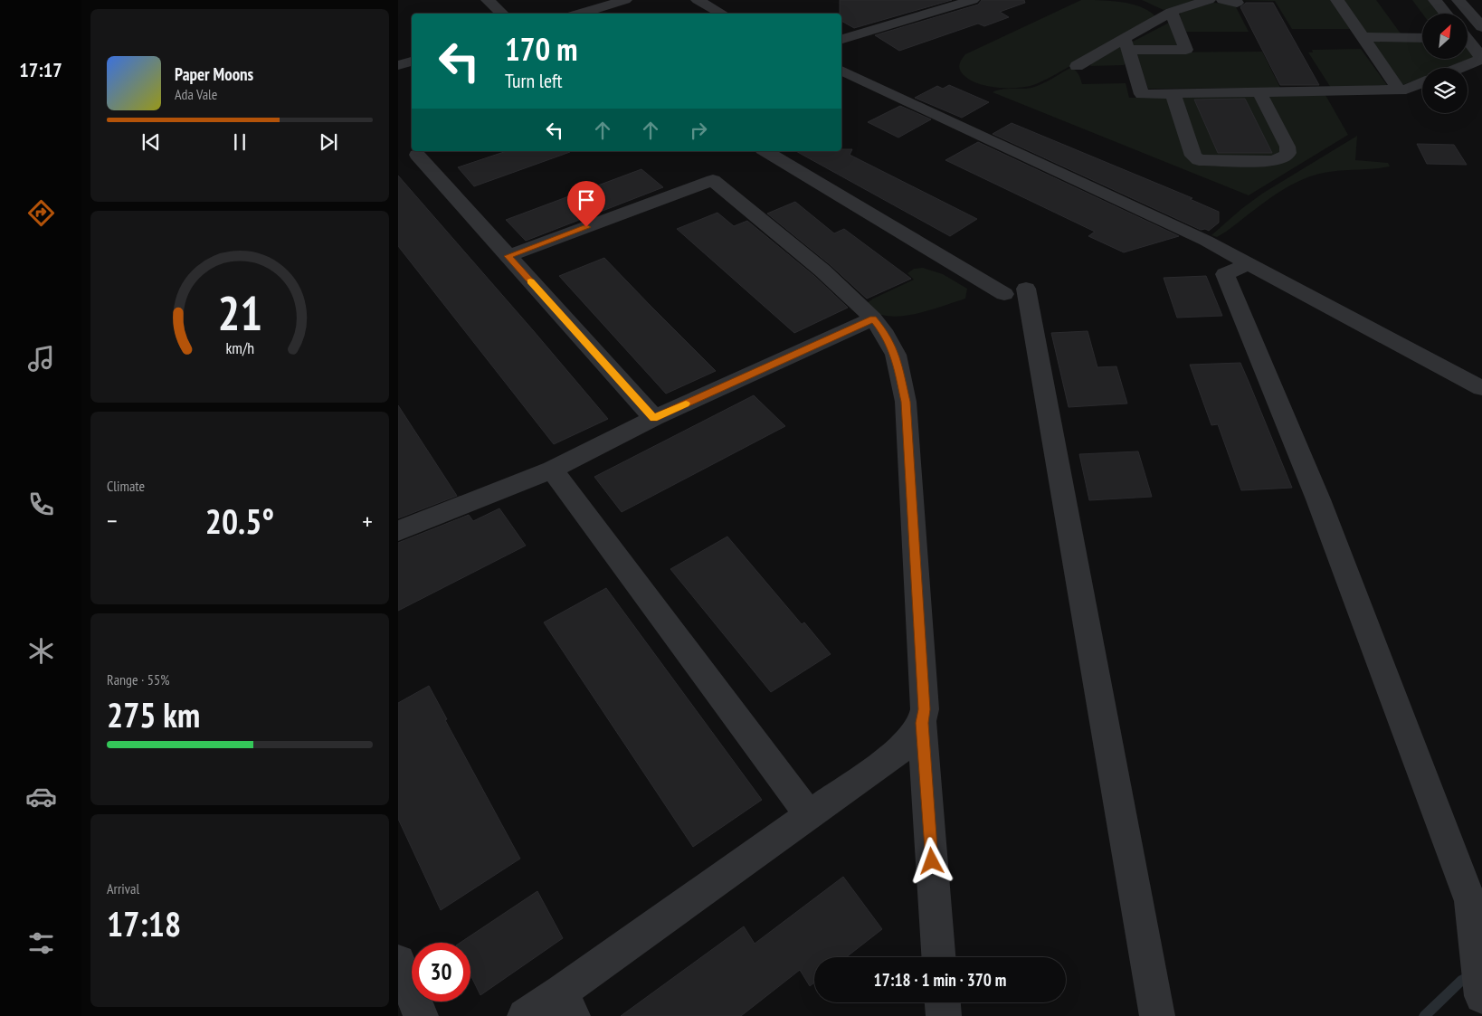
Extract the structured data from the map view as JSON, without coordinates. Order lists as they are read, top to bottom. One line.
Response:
{"north":"top right","page":{"tabs":"17:17","turn":["170 m","Turn left"],"song":["Paper Moons","Ada Vale"],"tile":["Climate",["Range · 55%","275 km"],["Arrival","17:18"]],"heat":["−","20.5°","+"],"limit":"30","trip":"17:18 · 1 min · 370 m","gauge":["21","km/h"]}}
